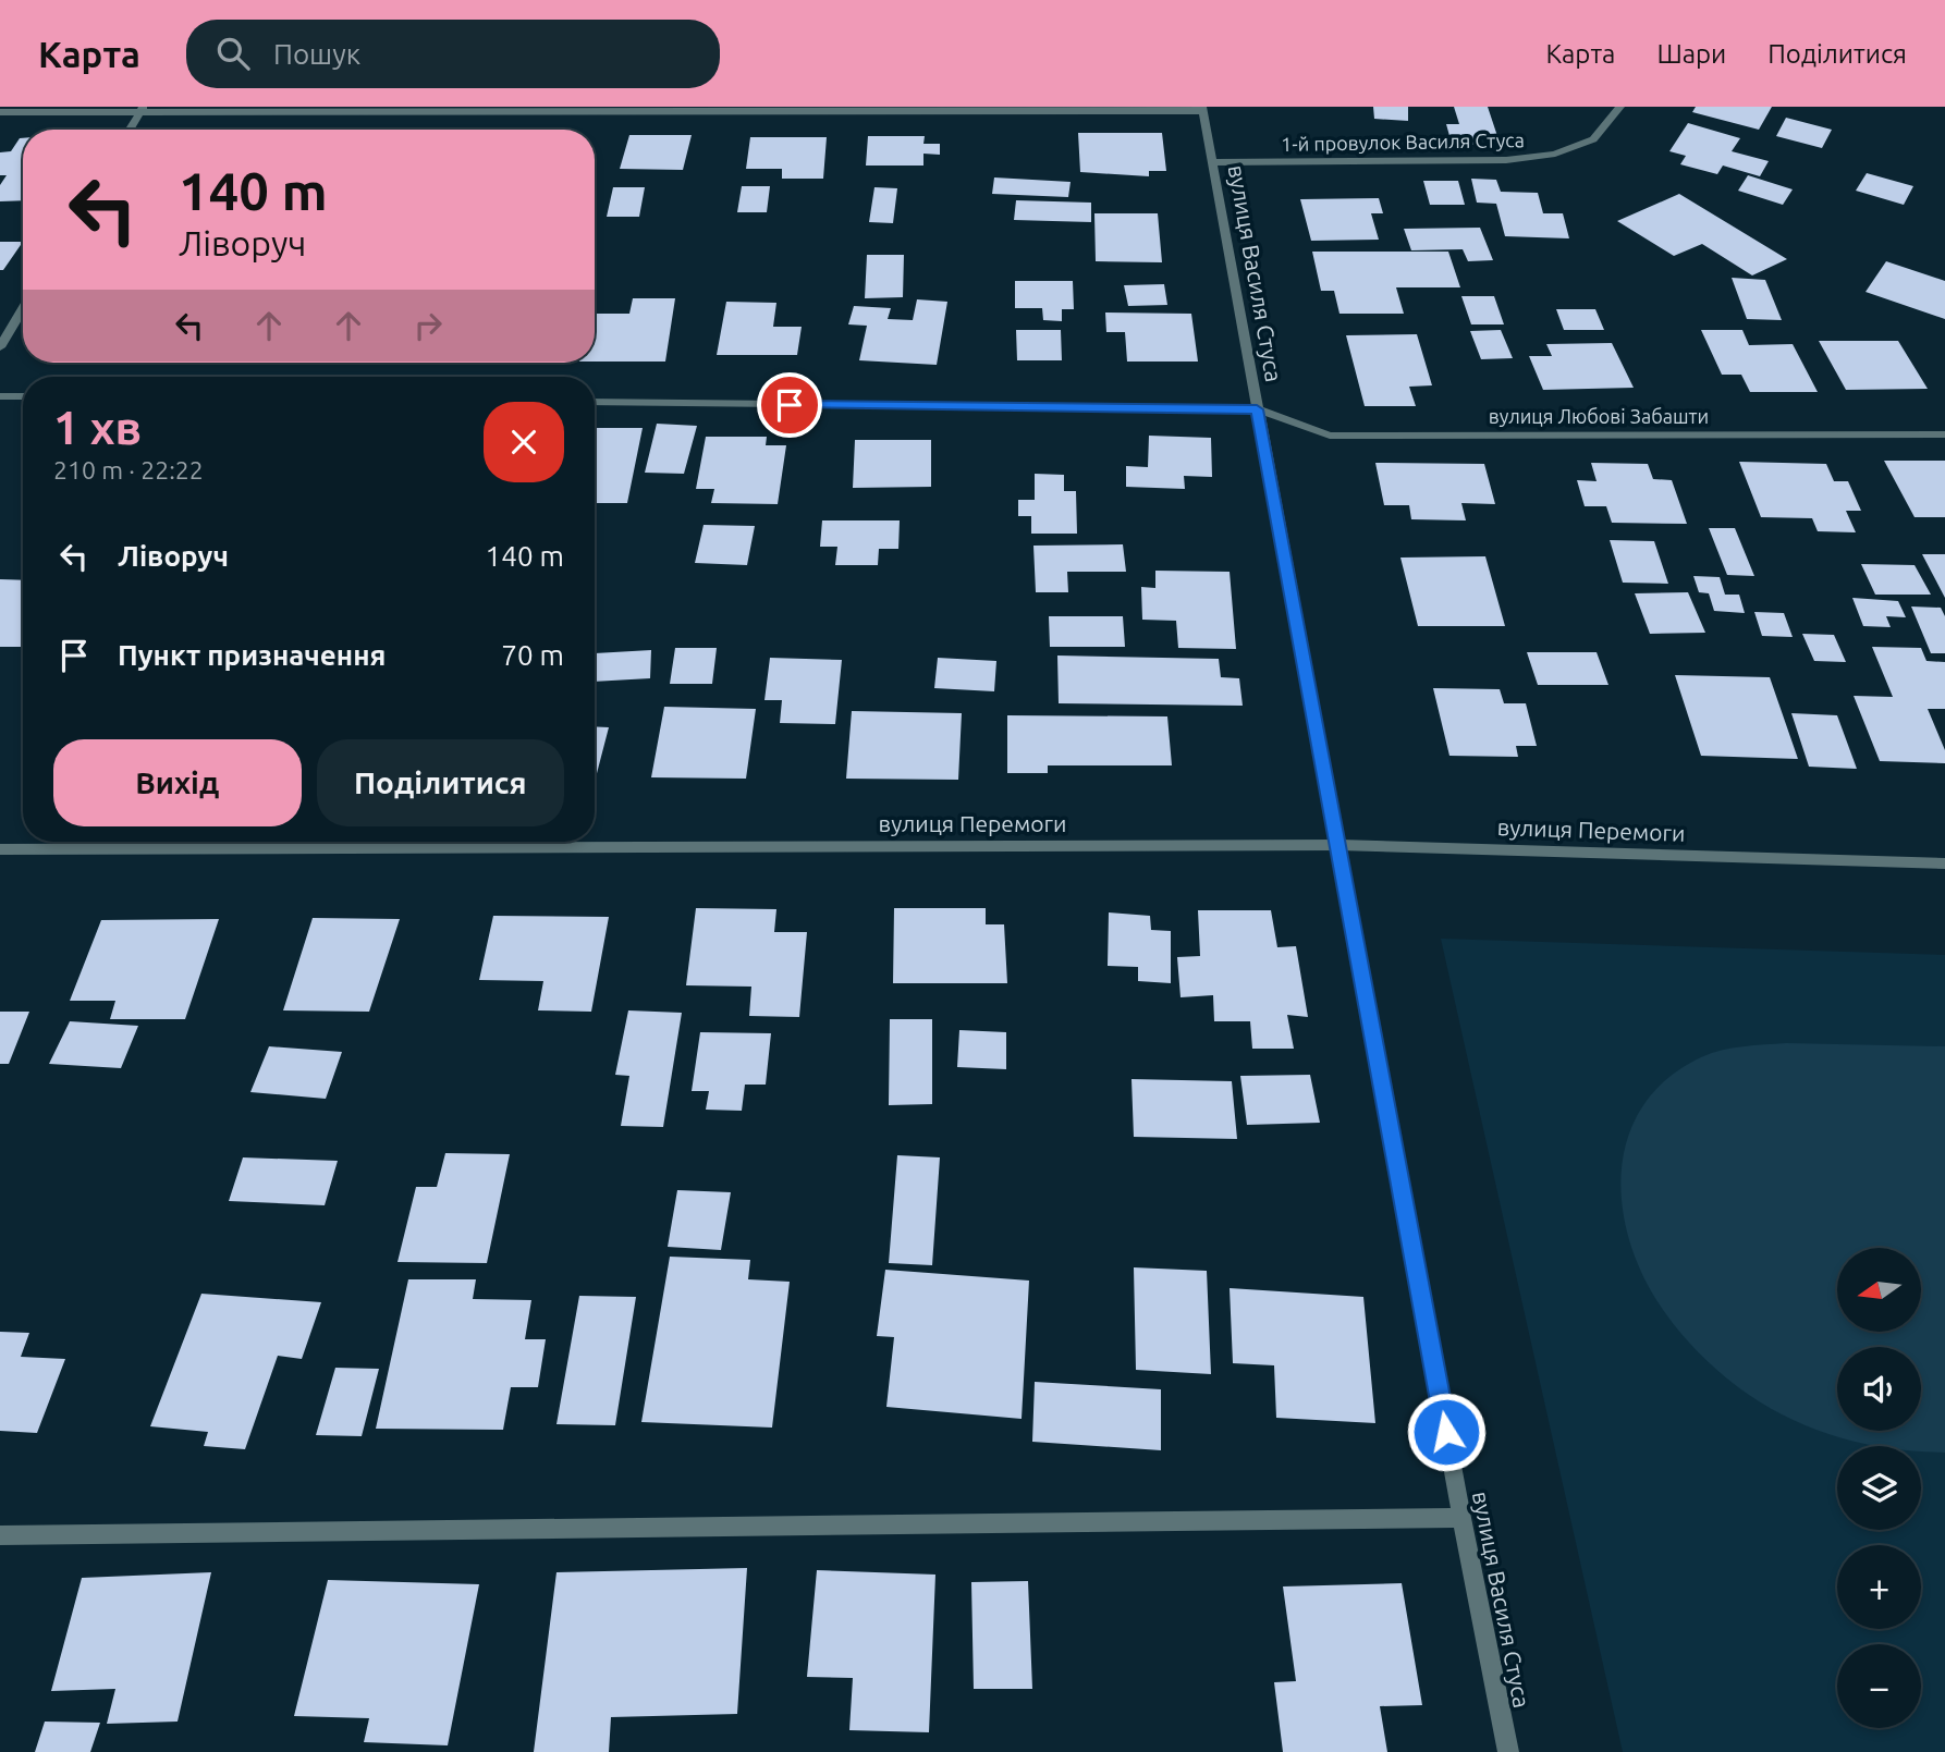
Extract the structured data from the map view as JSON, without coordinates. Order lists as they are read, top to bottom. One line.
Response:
{"streets":{"street":["1-й провулок Василя Стуса","вулиця Василя Стуса","вулиця Любові Забашти","вулиця Перемоги"]},"crossings":[["1-й провулок Василя Стуса","вулиця Василя Стуса"],["вулиця Василя Стуса","вулиця Любові Забашти"],["вулиця Василя Стуса","вулиця Перемоги"]],"north":"left","page":{"header":"Карта","search":"Пошук","nav":["Карта","Шари","Поділитися"],"turn":["140 m","Ліворуч"],"heading":["1 хв","210 m · 22:22"],"list":[{"name":"Ліворуч","value":"140 m"},{"name":"Пункт призначення","value":"70 m"}],"buttons":["Вихід","Поділитися"],"map_buttons":["+","−"]}}
